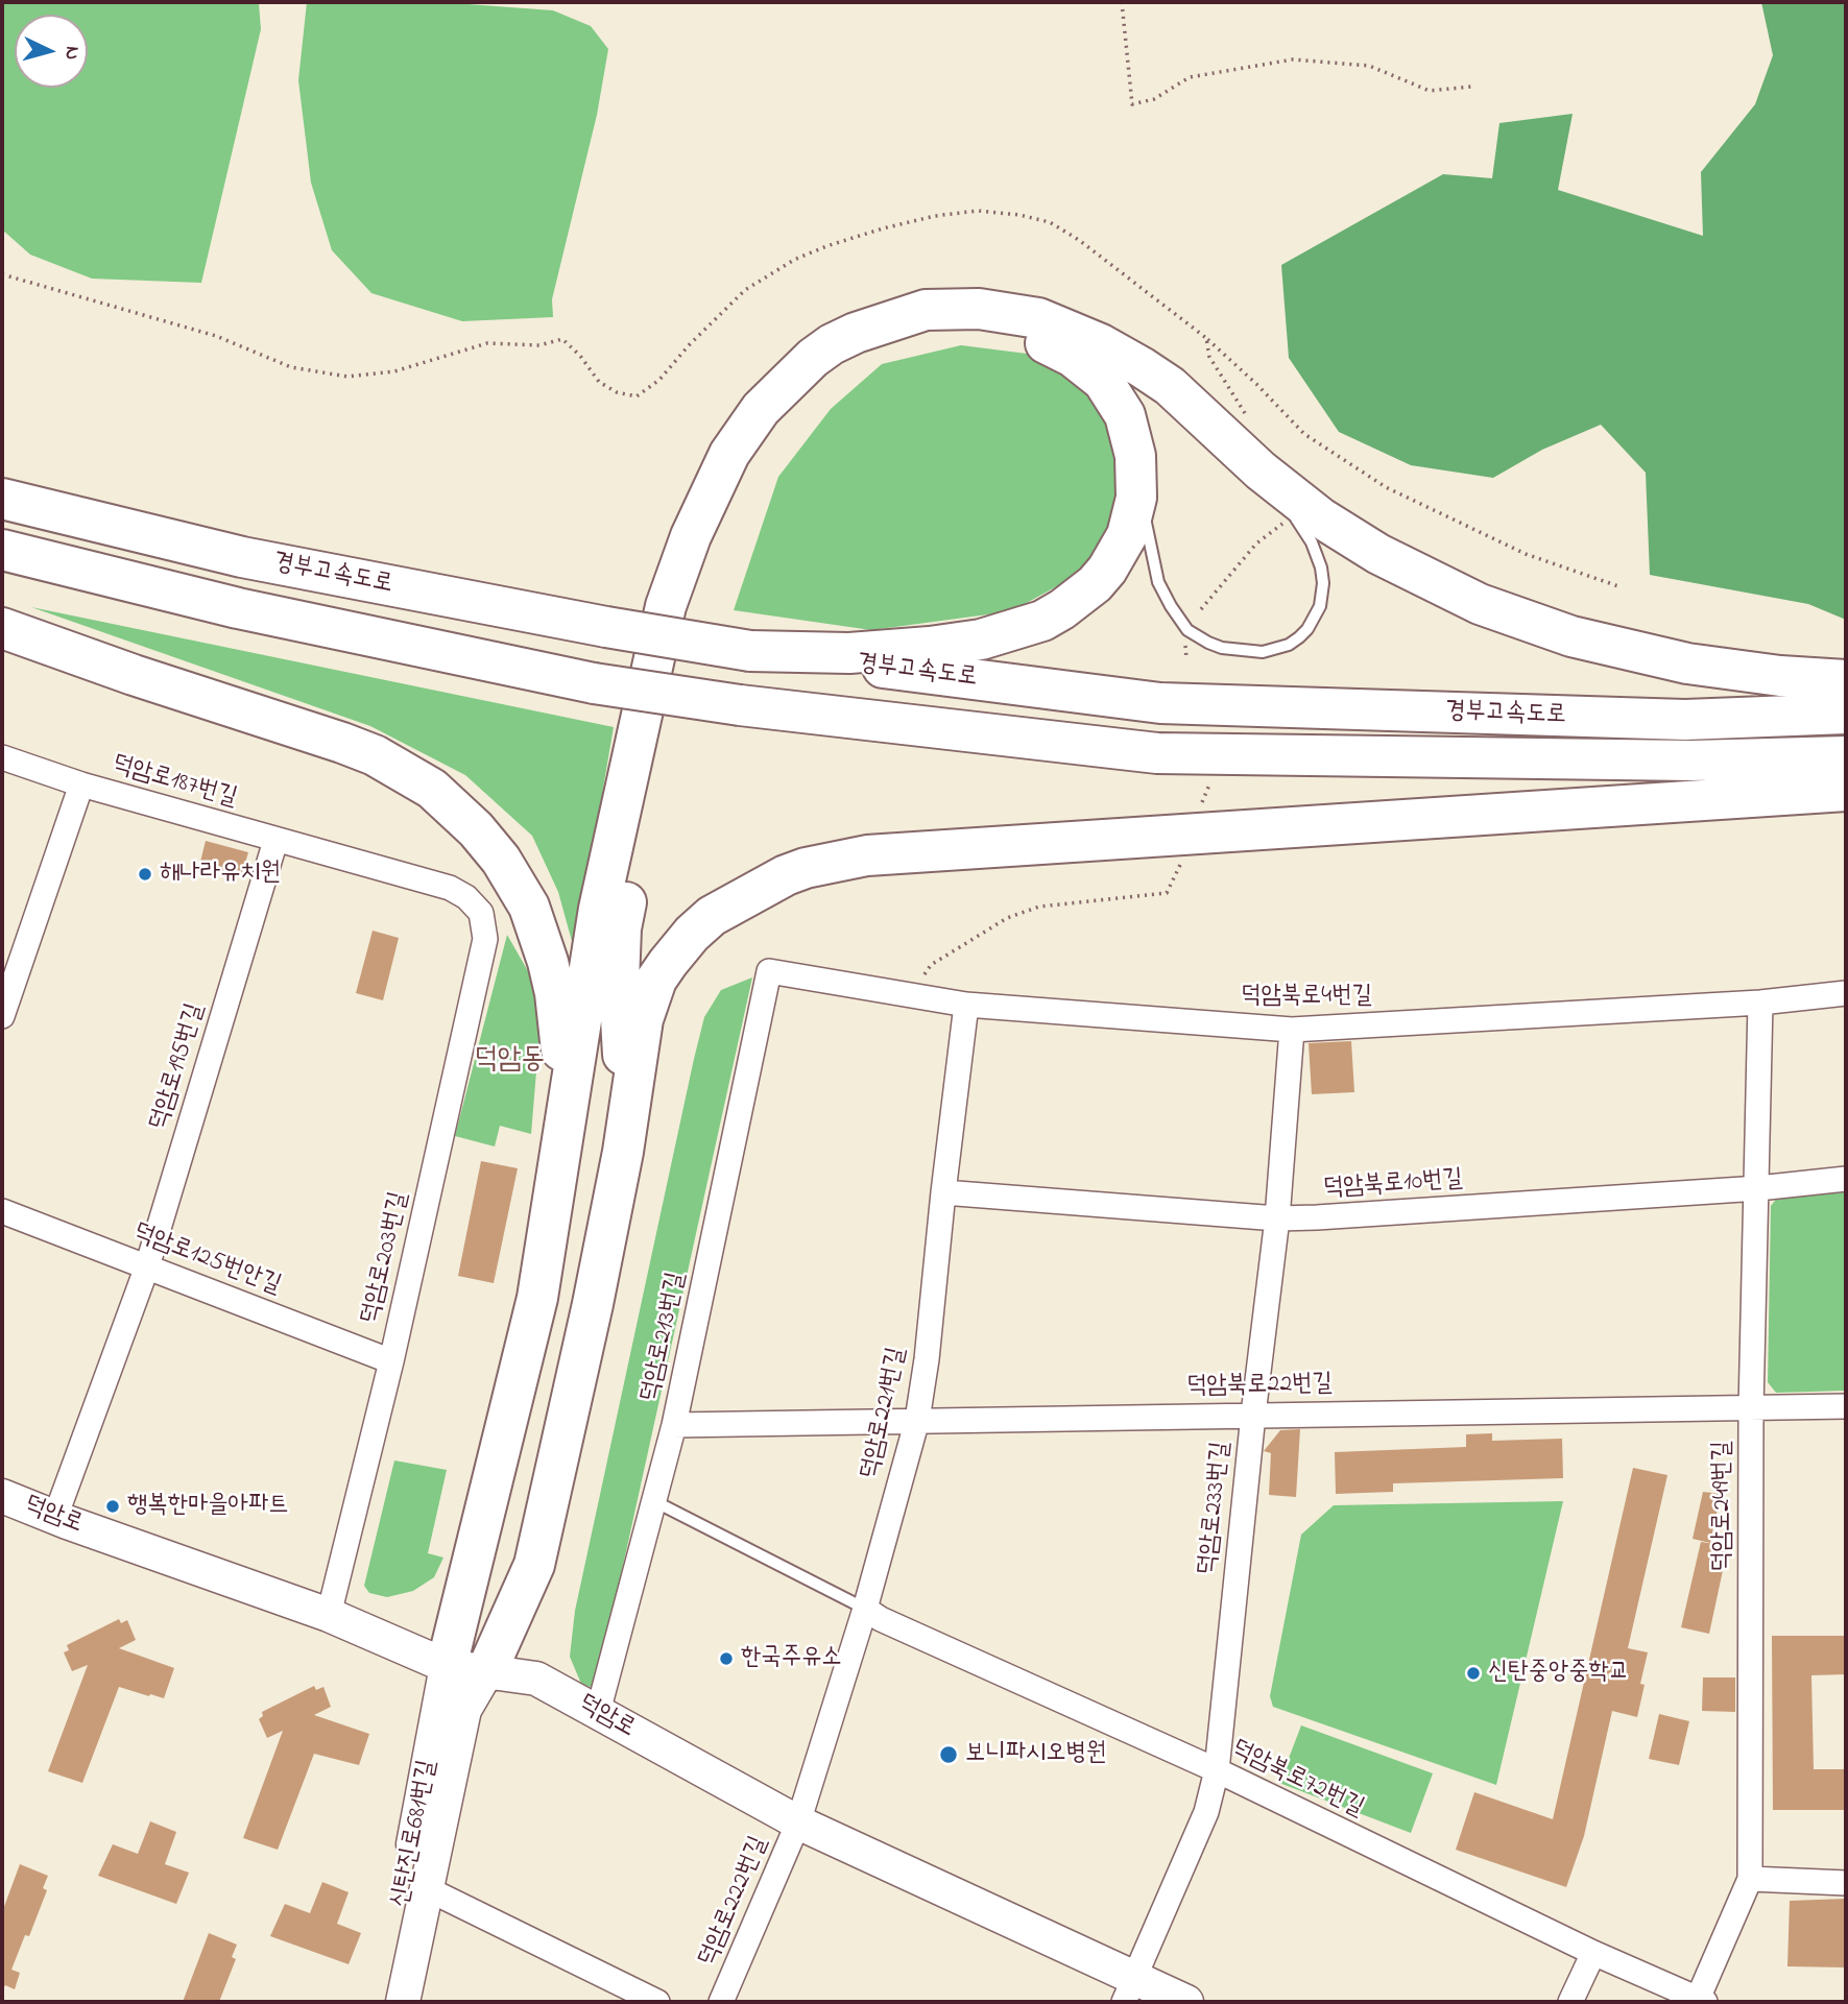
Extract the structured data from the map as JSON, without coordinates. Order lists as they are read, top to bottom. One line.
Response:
{"streets":{"highway":["경부고속도로"],"street":["덕암로187번길","덕암북로4번길","덕암로195번길","덕암북로10번길","덕암로203번길","덕암로125번안길","덕암로213번길","덕암북로22번길","덕암로221번길","덕암로249번길","덕암로233번길","덕암로","덕암북로72번길","신탄진로681번길","덕암로222번길"]},"crossings":[["덕암로187번길","덕암로195번길"],["덕암로187번길","덕암로203번길"],["덕암북로4번길","덕암로213번길"],["덕암북로4번길","덕암로221번길"],["덕암북로4번길","덕암로249번길"],["덕암북로4번길","덕암로233번길"],["덕암로195번길","덕암로203번길"],["덕암로195번길","덕암로125번안길"],["덕암로195번길","덕암로"],["덕암북로10번길","덕암로221번길"],["덕암북로10번길","덕암로249번길"],["덕암북로10번길","덕암로233번길"],["덕암로203번길","덕암로125번안길"],["덕암로203번길","덕암로"],["덕암로213번길","덕암북로22번길"],["덕암로213번길","덕암로"],["덕암북로22번길","덕암로221번길"],["덕암북로22번길","덕암로249번길"],["덕암북로22번길","덕암로233번길"],["덕암로221번길","덕암로"],["덕암로221번길","덕암북로72번길"],["덕암로221번길","덕암로222번길"],["덕암로249번길","덕암북로72번길"],["덕암로233번길","덕암로"],["덕암로233번길","덕암북로72번길"],["덕암로","신탄진로681번길"],["덕암로","덕암로222번길"]],"districts":["덕암동"],"places":["해나라유치원","행복한마을아파트","한국주유소","신탄중앙중학교","보니파시오병원"],"north":"right"}
